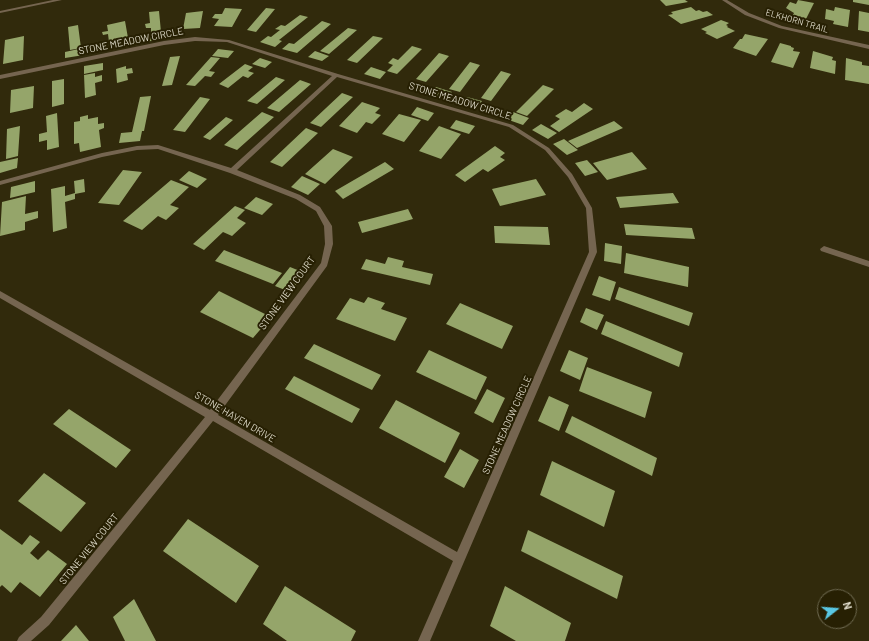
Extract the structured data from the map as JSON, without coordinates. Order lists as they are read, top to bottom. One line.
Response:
{"streets":{"street":["ELKHORN TRAIL","STONE MEADOW CIRCLE","STONE VIEW COURT","STONE HAVEN DRIVE"]},"crossings":[["STONE MEADOW CIRCLE","STONE HAVEN DRIVE"],["STONE VIEW COURT","STONE HAVEN DRIVE"]],"north":"right"}
